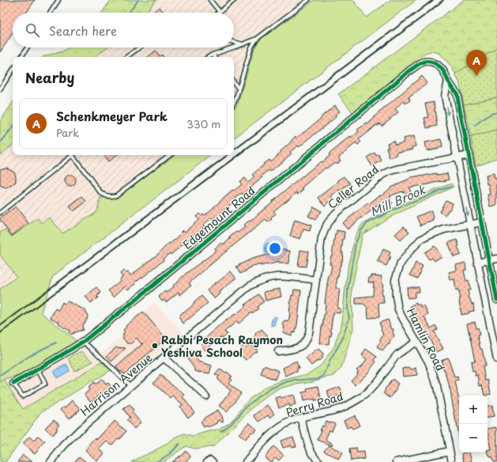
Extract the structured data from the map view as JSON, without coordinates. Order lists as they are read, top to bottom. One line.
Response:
{"streets":{"street":["Celler Road","Edgemount Road","Hamlin Road","Harrison Avenue","Perry Road"]},"crossings":[["Celler Road","Harrison Avenue"],["Hamlin Road","Perry Road"]],"water":["Mill Brook"],"places":["Rabbi Pesach Raymon Yeshiva School"],"page":{"search":"Search here","pins":"A","heading":"Nearby","list":[{"mark":"A","name":"Schenkmeyer Park","note":"Park","value":"330 m"}],"map_buttons":["+","−"]}}
